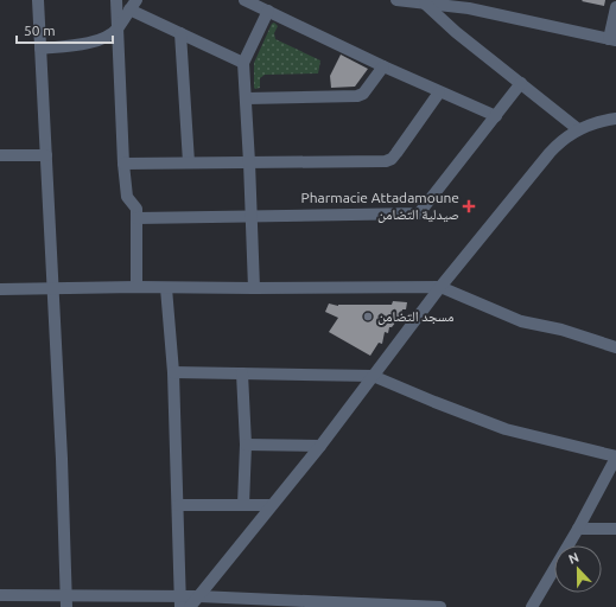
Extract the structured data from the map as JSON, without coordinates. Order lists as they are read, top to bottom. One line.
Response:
{"places":{"health":["Pharmacie Attadamoune صيدلية التضامن"],"other":["مسجد التضامن"]},"scale_bar":"50 m","north":"top"}
